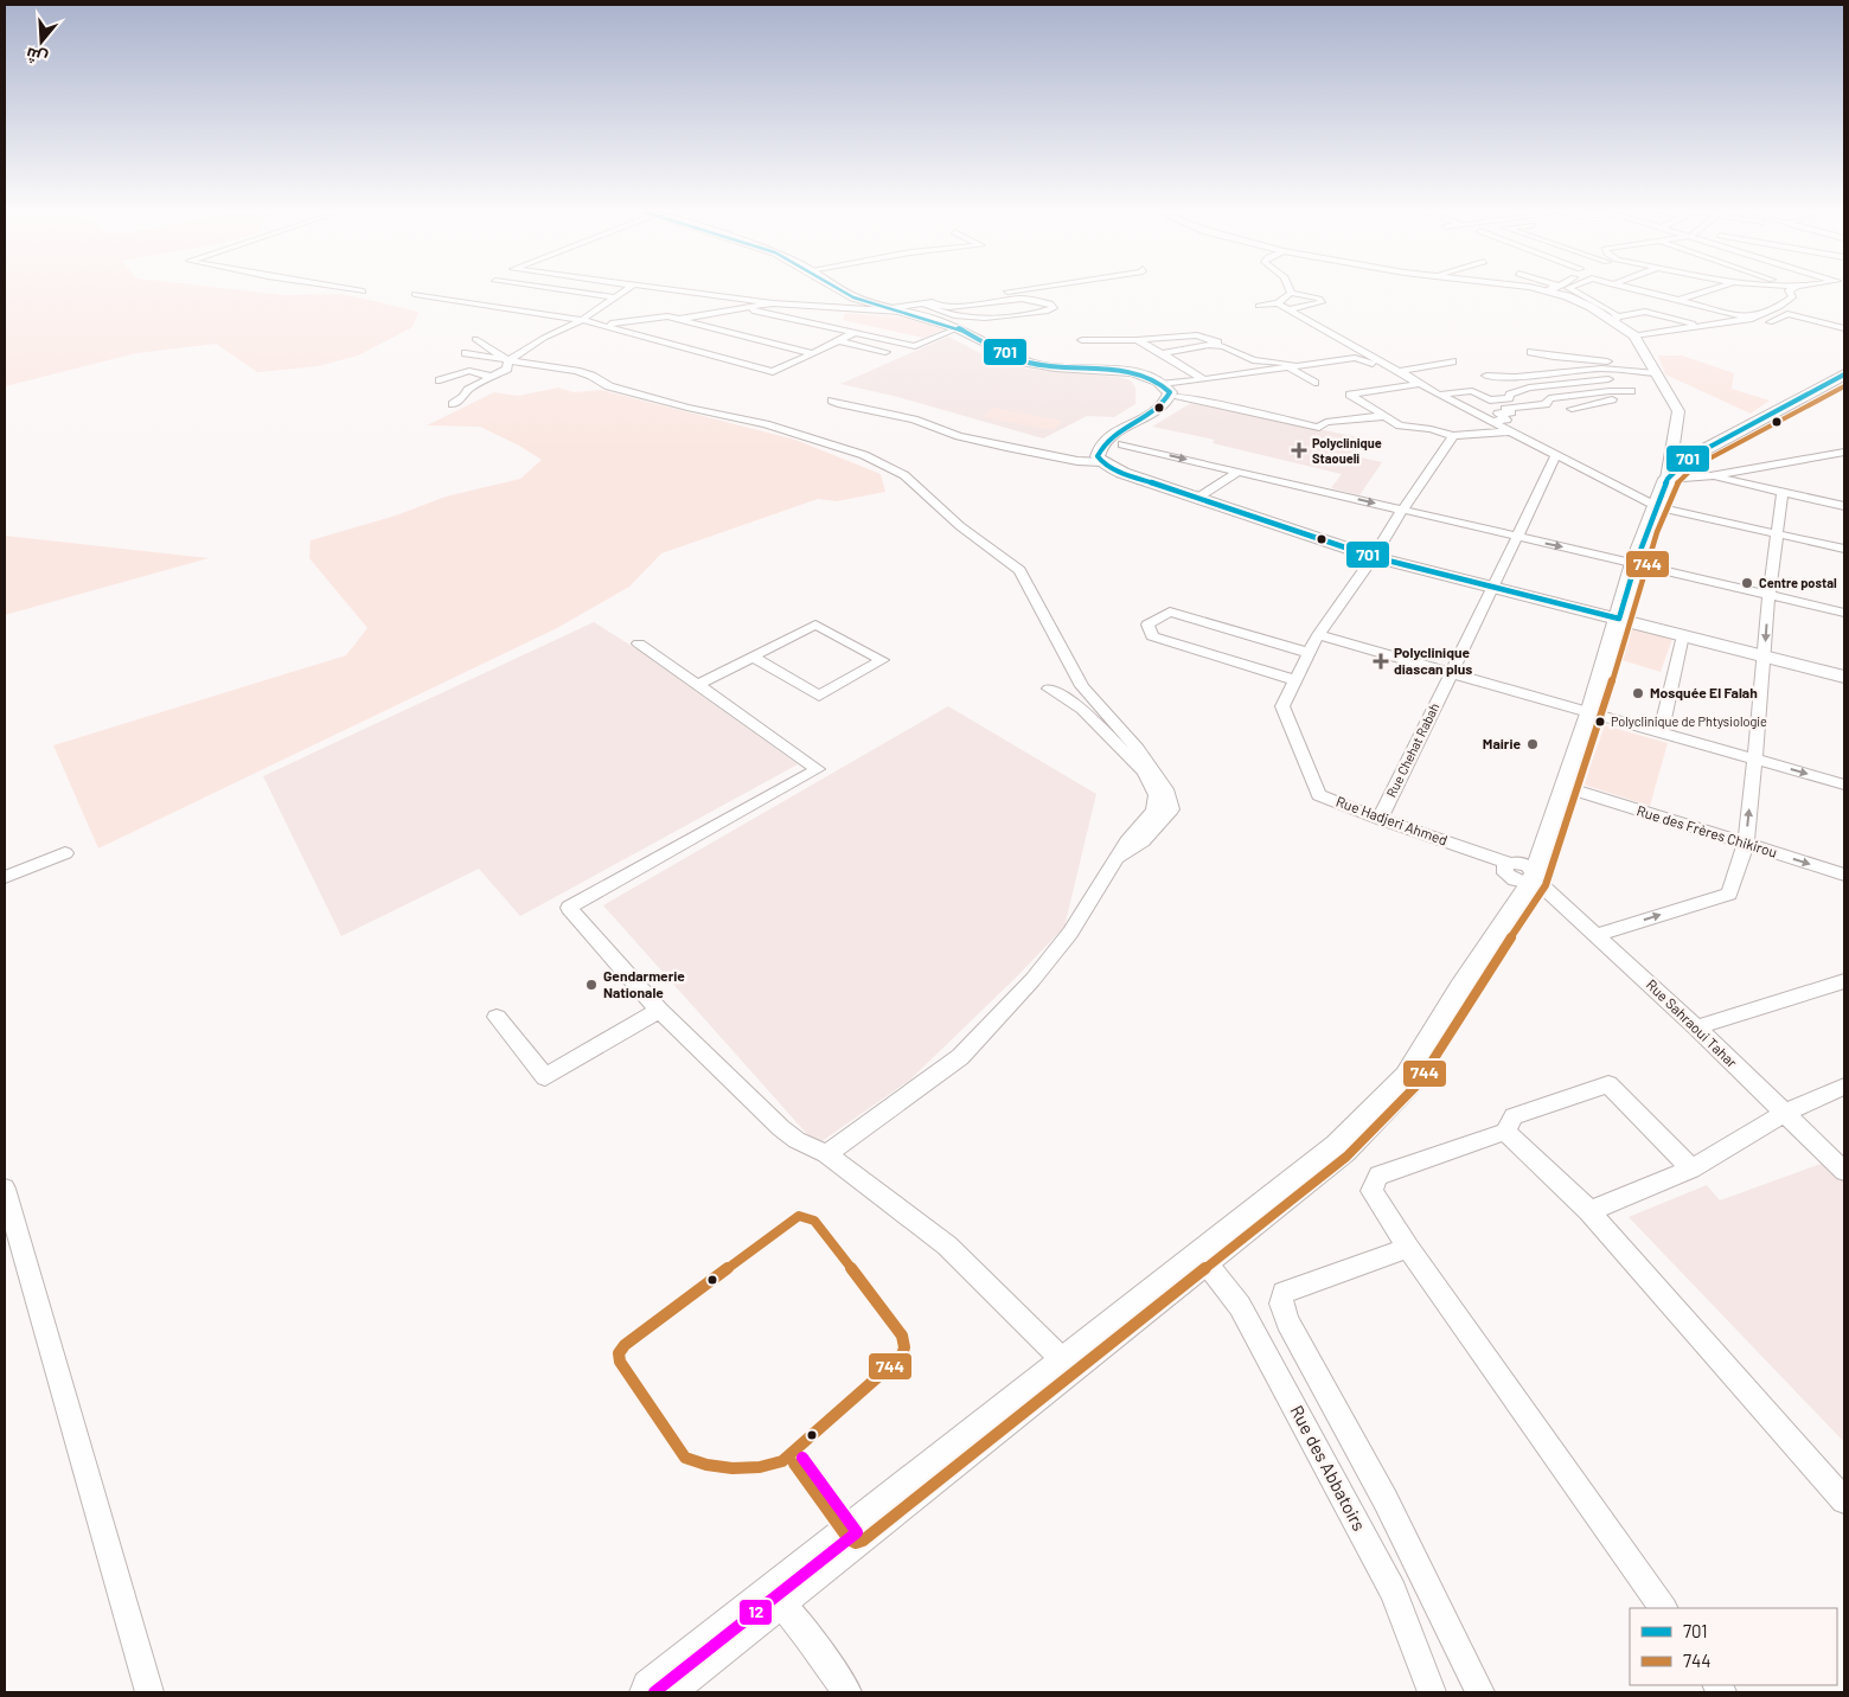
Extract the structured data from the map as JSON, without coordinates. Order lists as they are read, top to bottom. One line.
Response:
{"streets":{"street":["Rue Chehat Rabah","Rue Hadjeri Ahmed","Rue des Frères Chikirou","Rue Sahraoui Tahar","Rue des Abbatoirs"]},"crossings":[["Rue Chehat Rabah","Rue Hadjeri Ahmed"],["Rue Hadjeri Ahmed","Rue Sahraoui Tahar"]],"places":{"health":["Polyclinique Staoueli","Polyclinique diascan plus"],"other":["Centre postal","Mosquée El Falah","Polyclinique de Phtysiologie","Mairie","Gendarmerie Nationale"]},"lines":["transit line 701","transit line 744","transit line 12"],"legend":["701","744"],"north":"bottom"}
